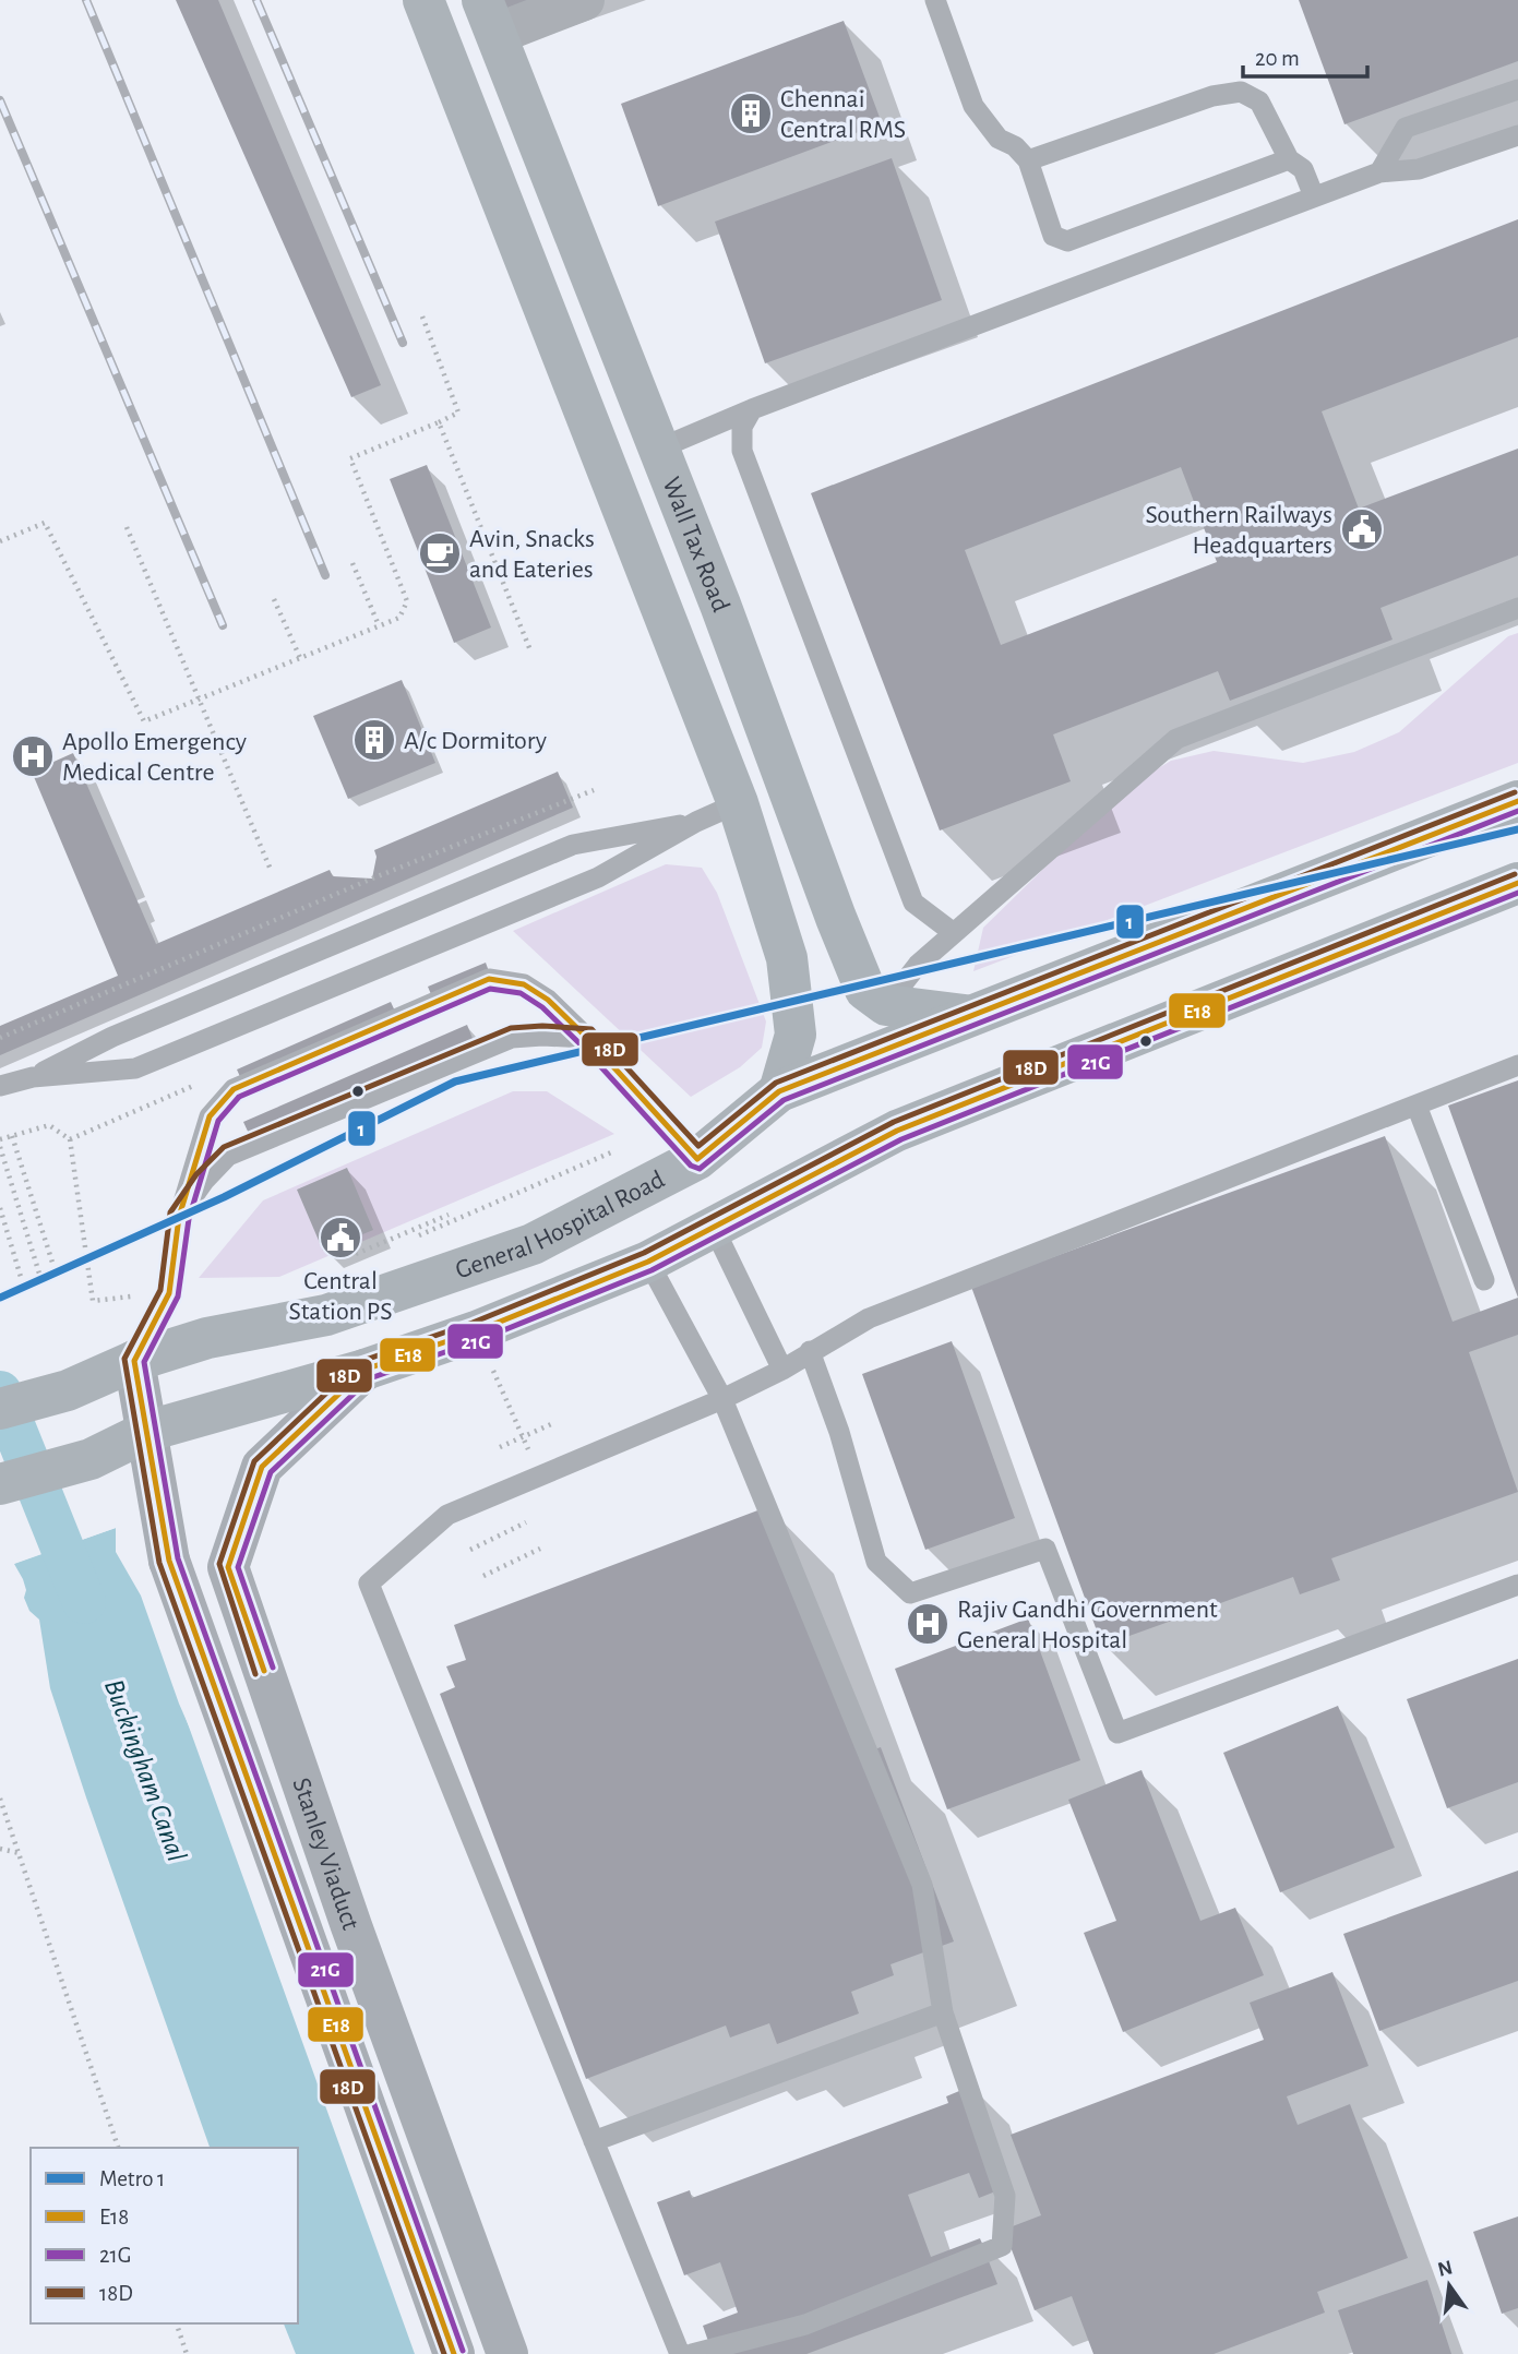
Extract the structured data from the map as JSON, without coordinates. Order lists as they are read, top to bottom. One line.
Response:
{"streets":{"main road":["Wall Tax Road","General Hospital Road","Stanley Viaduct"]},"crossings":[["Wall Tax Road","General Hospital Road"],["General Hospital Road","Stanley Viaduct"]],"water":["Buckingham Canal"],"places":{"building":["Chennai Central RMS","A/c Dormitory"],"public building":["Southern Railways Headquarters","Central Station PS"],"cafe":["Avin, Snacks and Eateries"],"hospital":["Apollo Emergency Medical Centre","Rajiv Gandhi Government General Hospital"]},"lines":["transit line 18D","transit line E18","transit line 21G","metro line 1"],"legend":["Metro 1","E18","21G","18D"],"scale_bar":"20 m","north":"top"}
